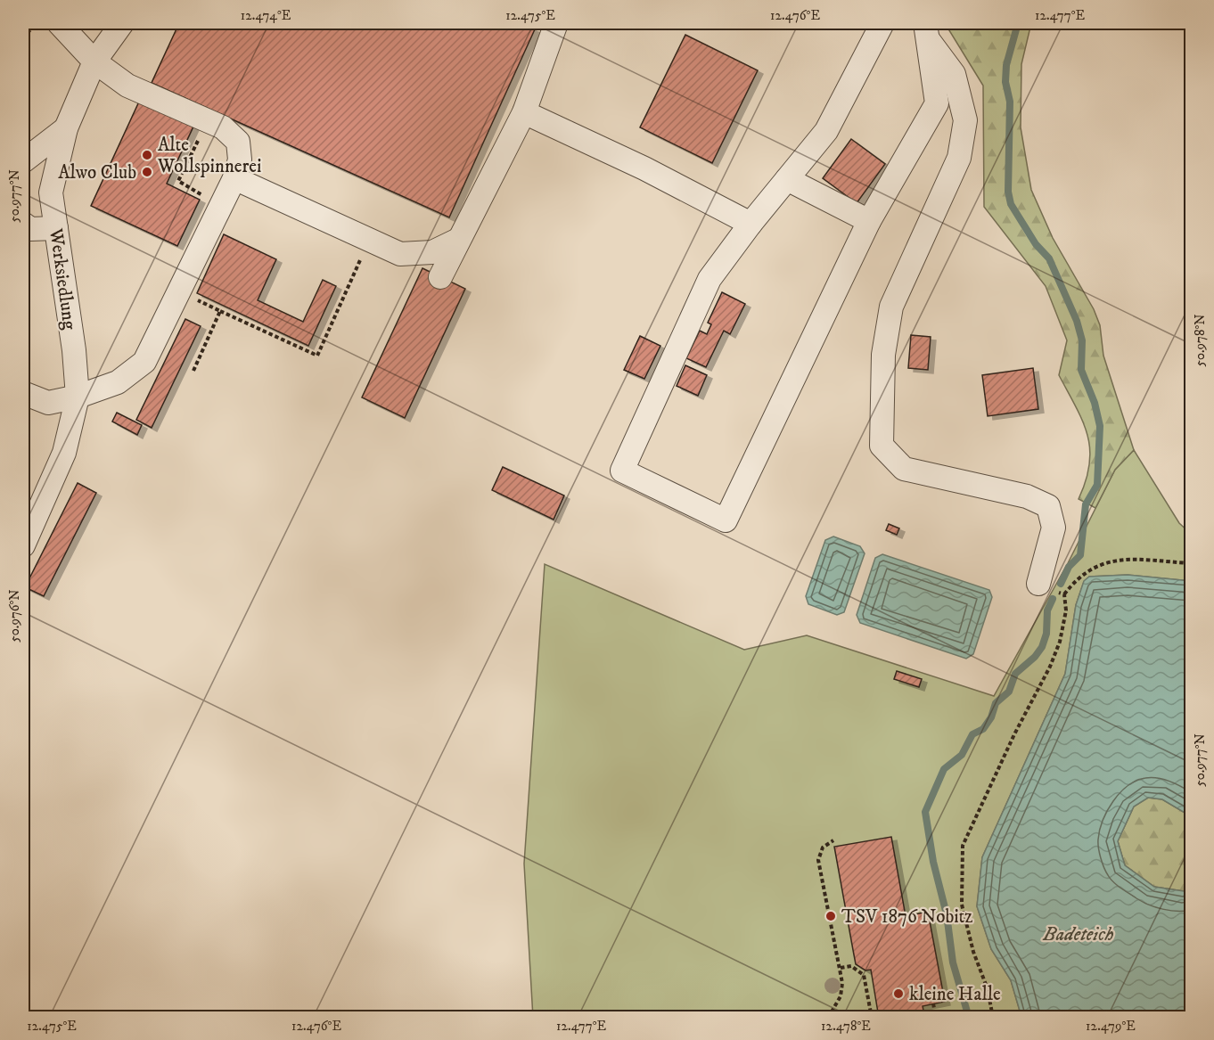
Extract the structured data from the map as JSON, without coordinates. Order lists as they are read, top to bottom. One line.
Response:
{"streets":{"street":["Werksiedlung"]},"water":["Badeteich"],"places":["Alte Wollspinnerei","Alwo Club","TSV 1876 Nobitz","kleine Halle"],"coordinates":["12.474°E","12.475°E","12.476°E","12.477°E","50.977°N","50.978°N","50.976°N","12.478°E","12.479°E"]}
